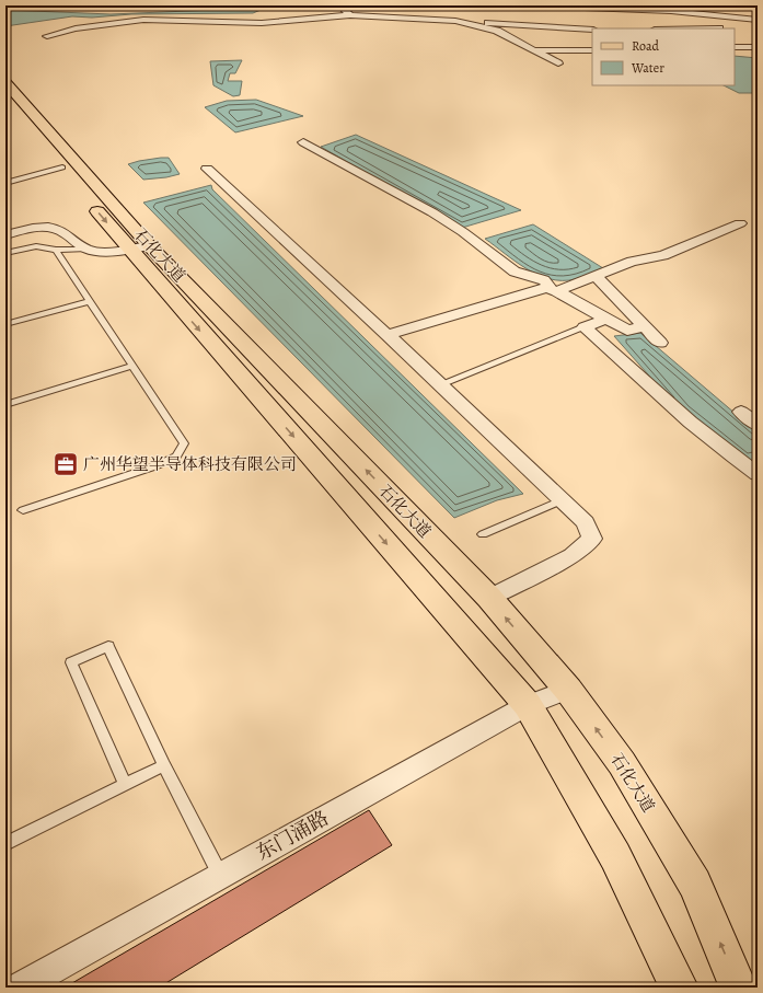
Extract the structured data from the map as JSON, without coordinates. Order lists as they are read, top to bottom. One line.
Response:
{"streets":{"main road":["石化大道"],"street":["东门涌路"]},"crossings":[["石化大道","东门涌路"]],"places":{"office":["广州华望半导体科技有限公司"]},"legend":["Road","Water"]}
